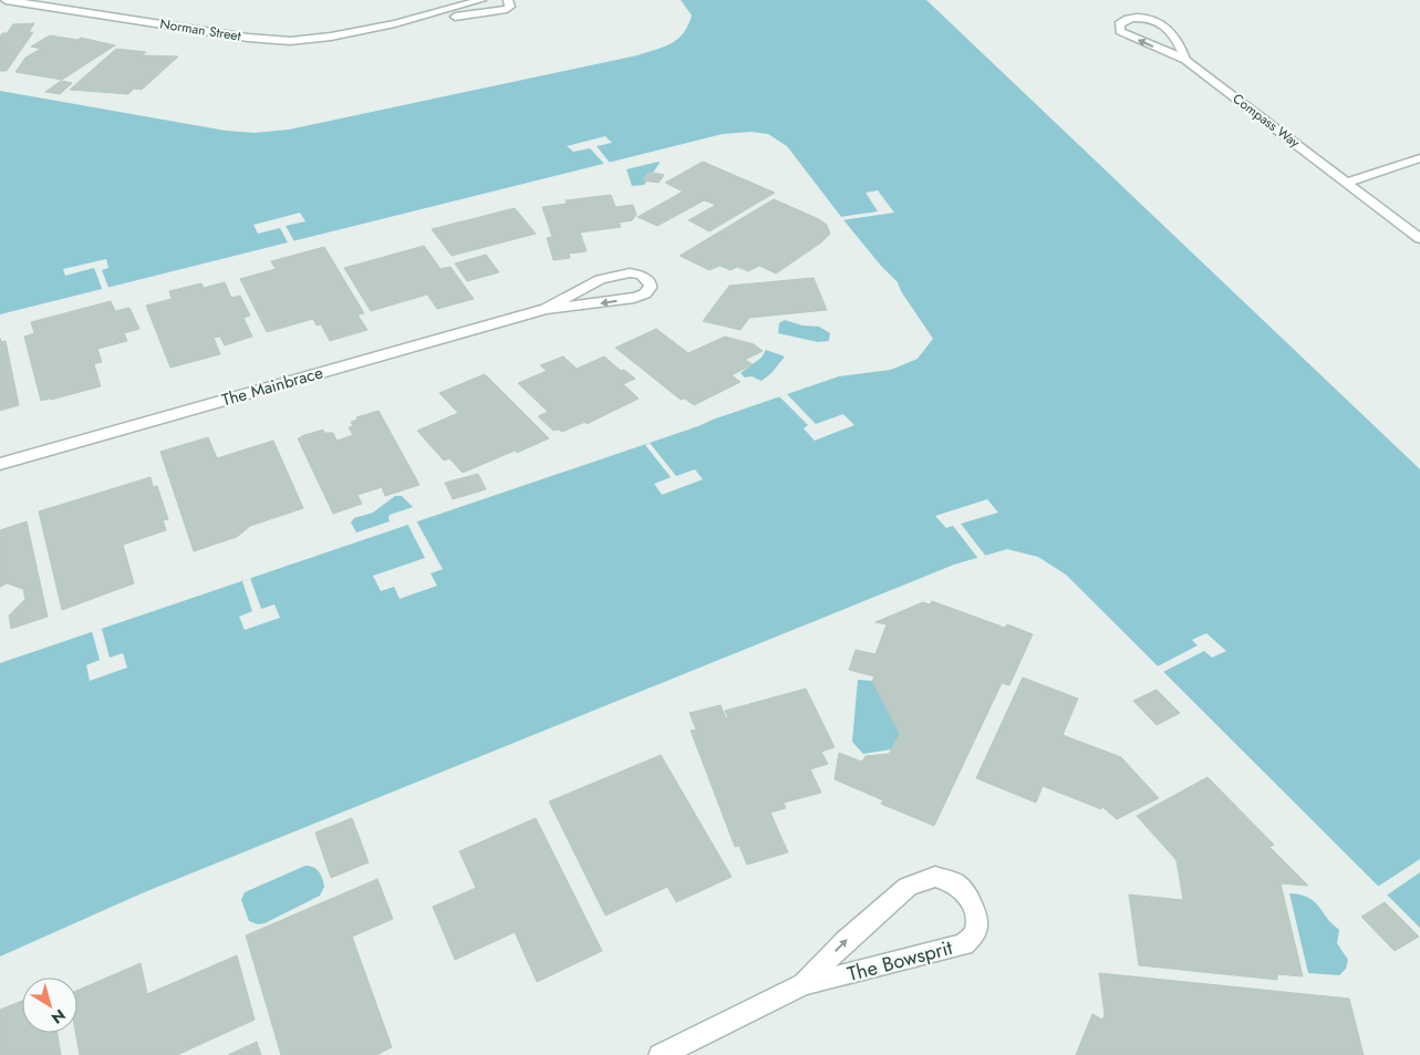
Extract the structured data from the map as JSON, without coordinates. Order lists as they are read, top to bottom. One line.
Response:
{"streets":{"street":["Norman Street","Compass Way","The Mainbrace","The Bowsprit"]},"north":"bottom right"}
